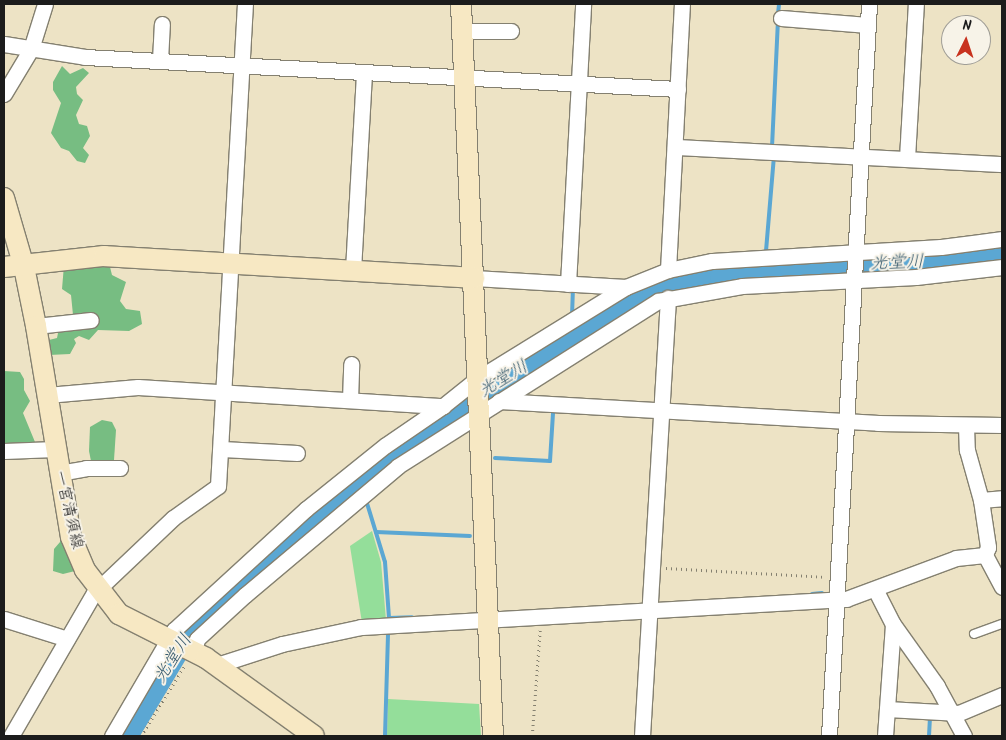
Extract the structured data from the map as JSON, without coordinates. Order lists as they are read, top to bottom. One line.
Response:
{"streets":{"street":["一宮清須線"]},"water":["光堂川"],"north":"top"}
